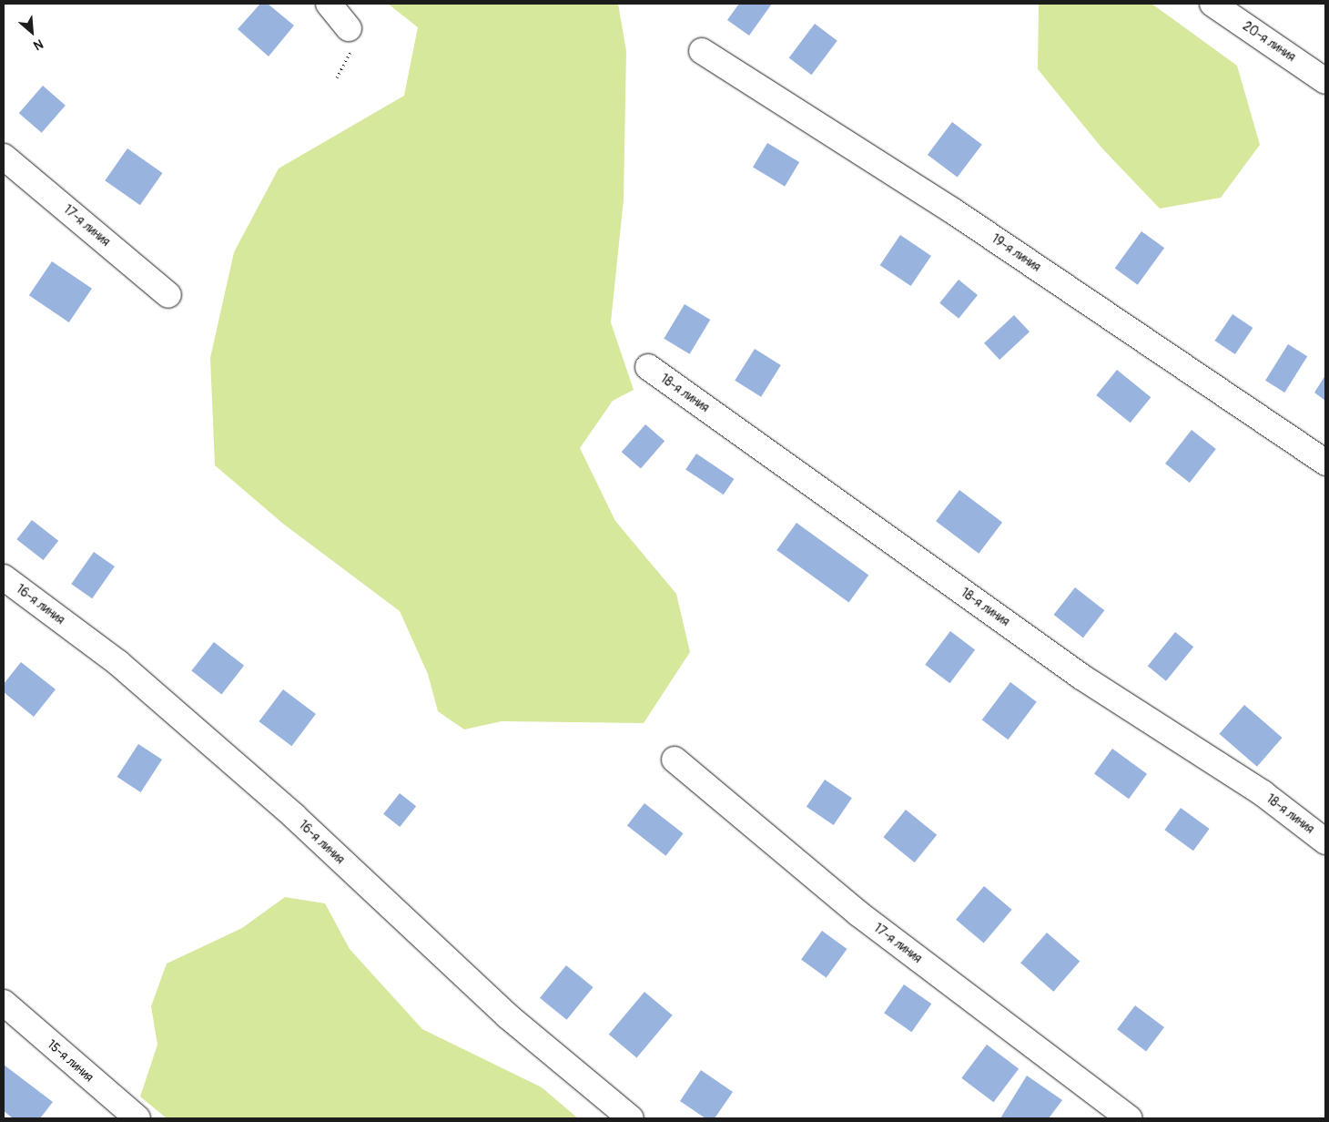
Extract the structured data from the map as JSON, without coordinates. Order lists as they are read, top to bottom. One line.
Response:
{"streets":{"street":["20-я линия","17-я линия","19-я линия","18-я линия","16-я линия","15-я линия"]},"north":"bottom right"}
